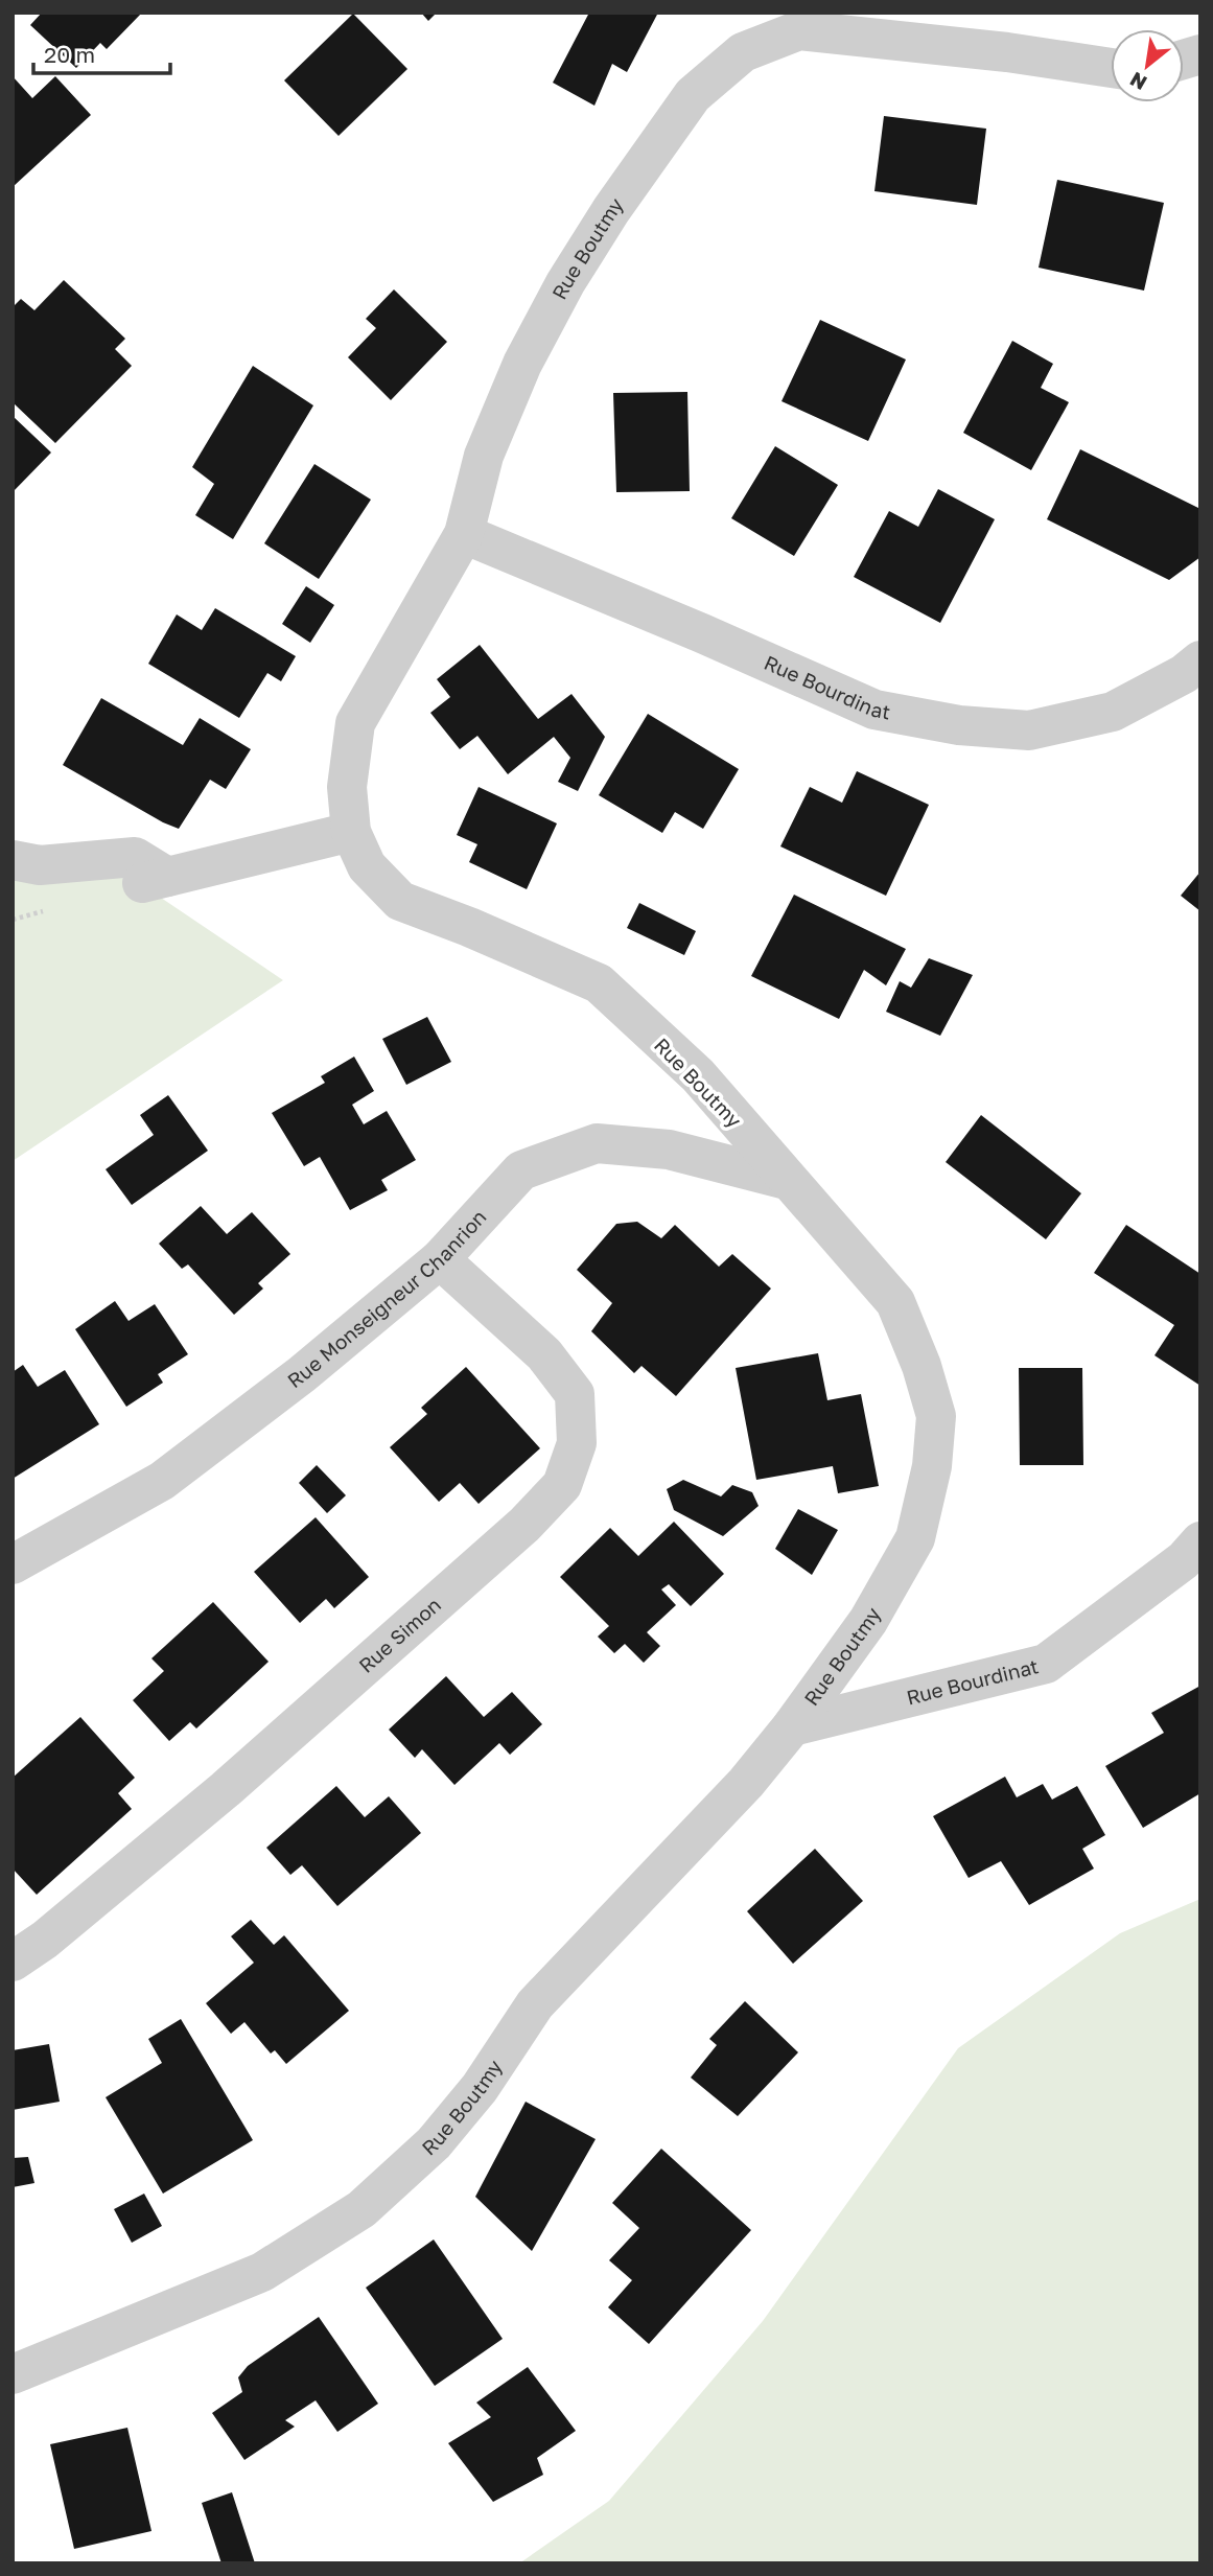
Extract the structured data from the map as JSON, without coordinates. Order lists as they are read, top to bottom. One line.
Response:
{"streets":{"street":["Rue Boutmy","Rue Bourdinat","Rue Monseigneur Chanrion","Rue Simon"]},"crossings":[["Rue Boutmy","Rue Bourdinat"],["Rue Boutmy","Rue Monseigneur Chanrion"],["Rue Monseigneur Chanrion","Rue Simon"]],"scale_bar":"20 m","north":"bottom left"}
